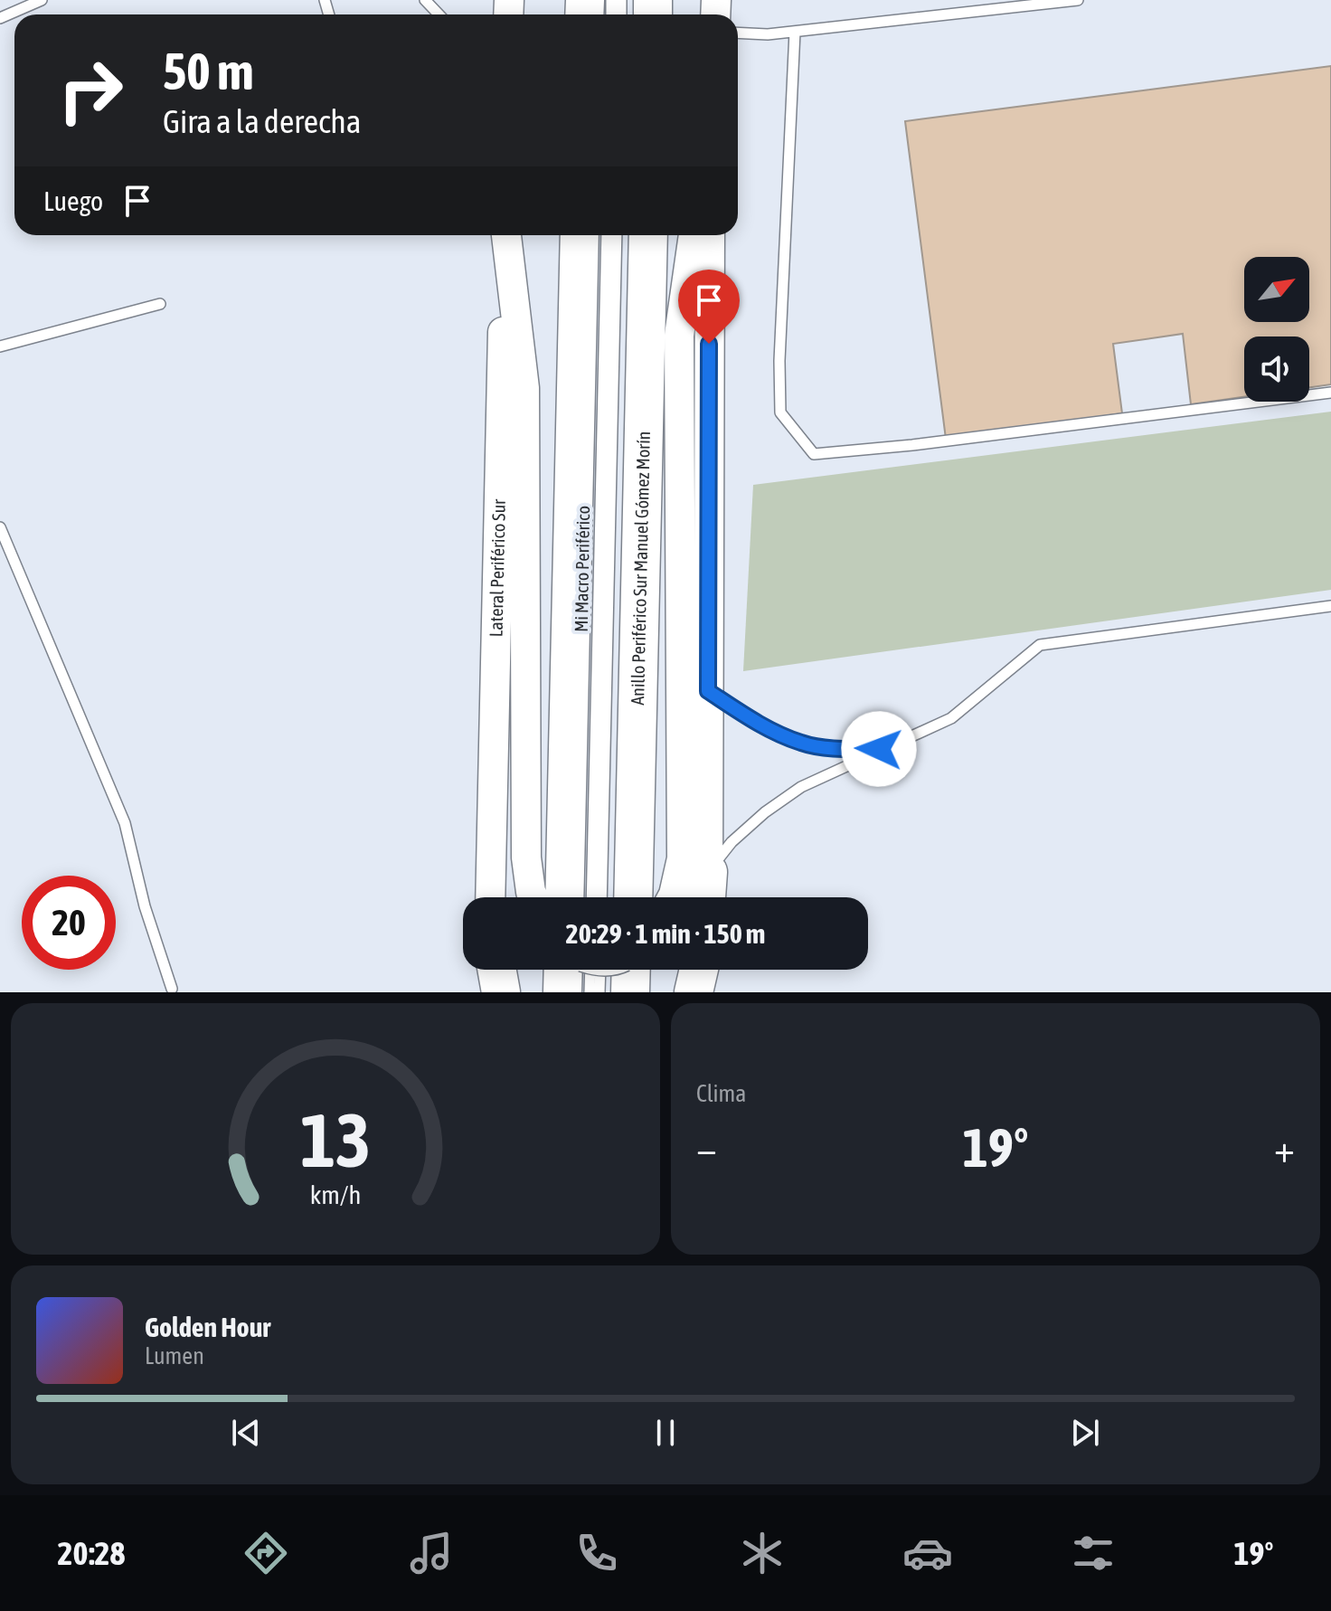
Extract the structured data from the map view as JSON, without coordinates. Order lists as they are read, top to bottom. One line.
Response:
{"streets":{"highway":["Anillo Periférico Sur Manuel Gómez Morín"],"street":["Lateral Periférico Sur"],"lane":["Mi Macro Periférico"]},"north":"top right","page":{"turn":["50 m","Gira a la derecha"],"then":"Luego","limit":"20","trip":"20:29 · 1 min · 150 m","tile":"Clima","heat":["−","19°","+"],"song":["Golden Hour","Lumen"],"tabs":["20:28","19°"],"gauge":["13","km/h"]}}
